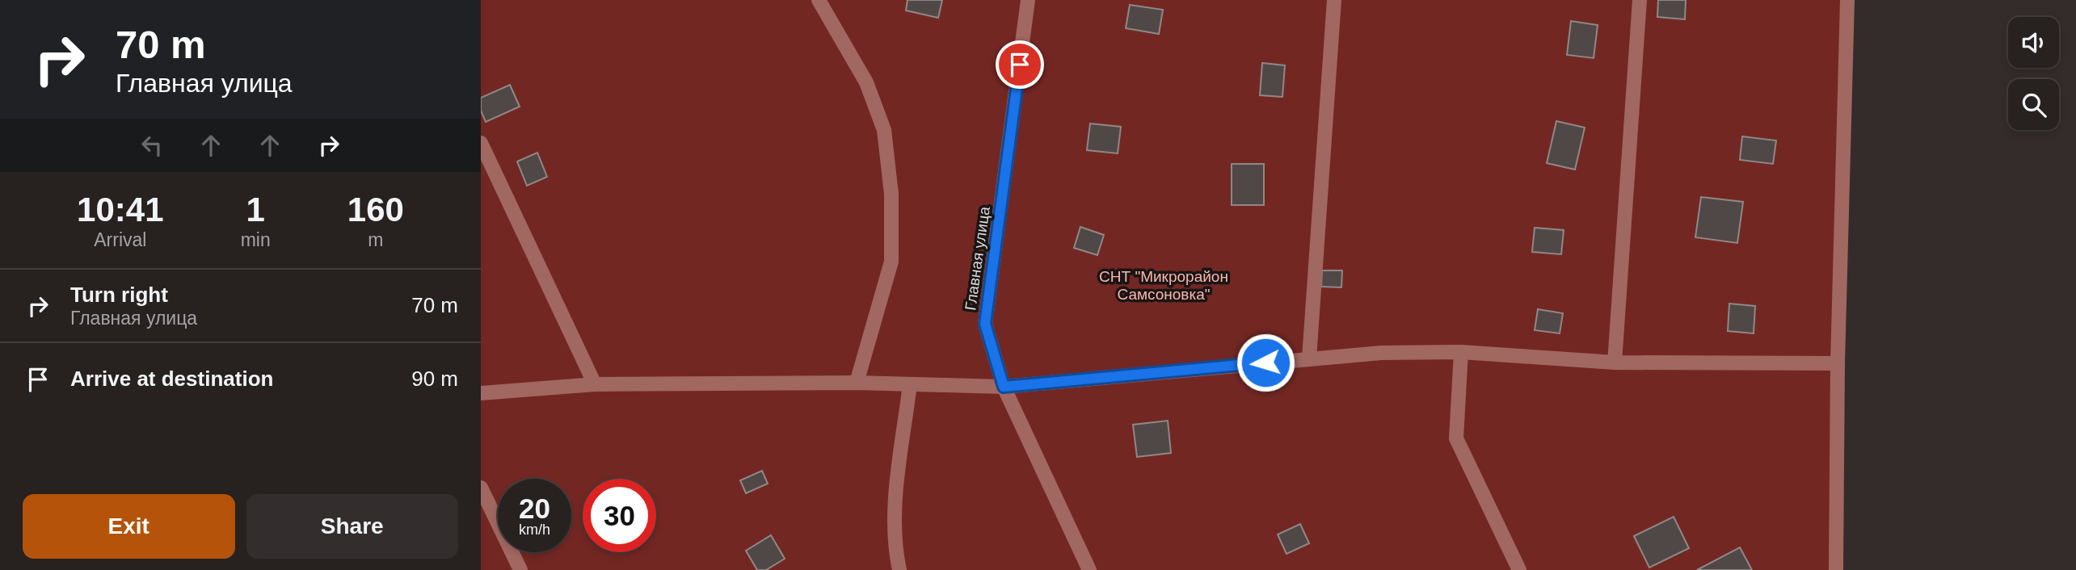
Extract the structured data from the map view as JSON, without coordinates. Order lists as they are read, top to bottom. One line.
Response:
{"streets":{"street":["Главная улица"]},"parks":["СНТ \"Микрорайон Самсоновка\""],"page":{"turn":["70 m","Главная улица"],"eta":["10:41","Arrival","1","min","160","m"],"list":[{"name":"Turn right","note":"Главная улица","value":"70 m"},{"name":"Arrive at destination","value":"90 m"}],"speed":"20 km/h","limit":"30","buttons":["Exit","Share"]}}
